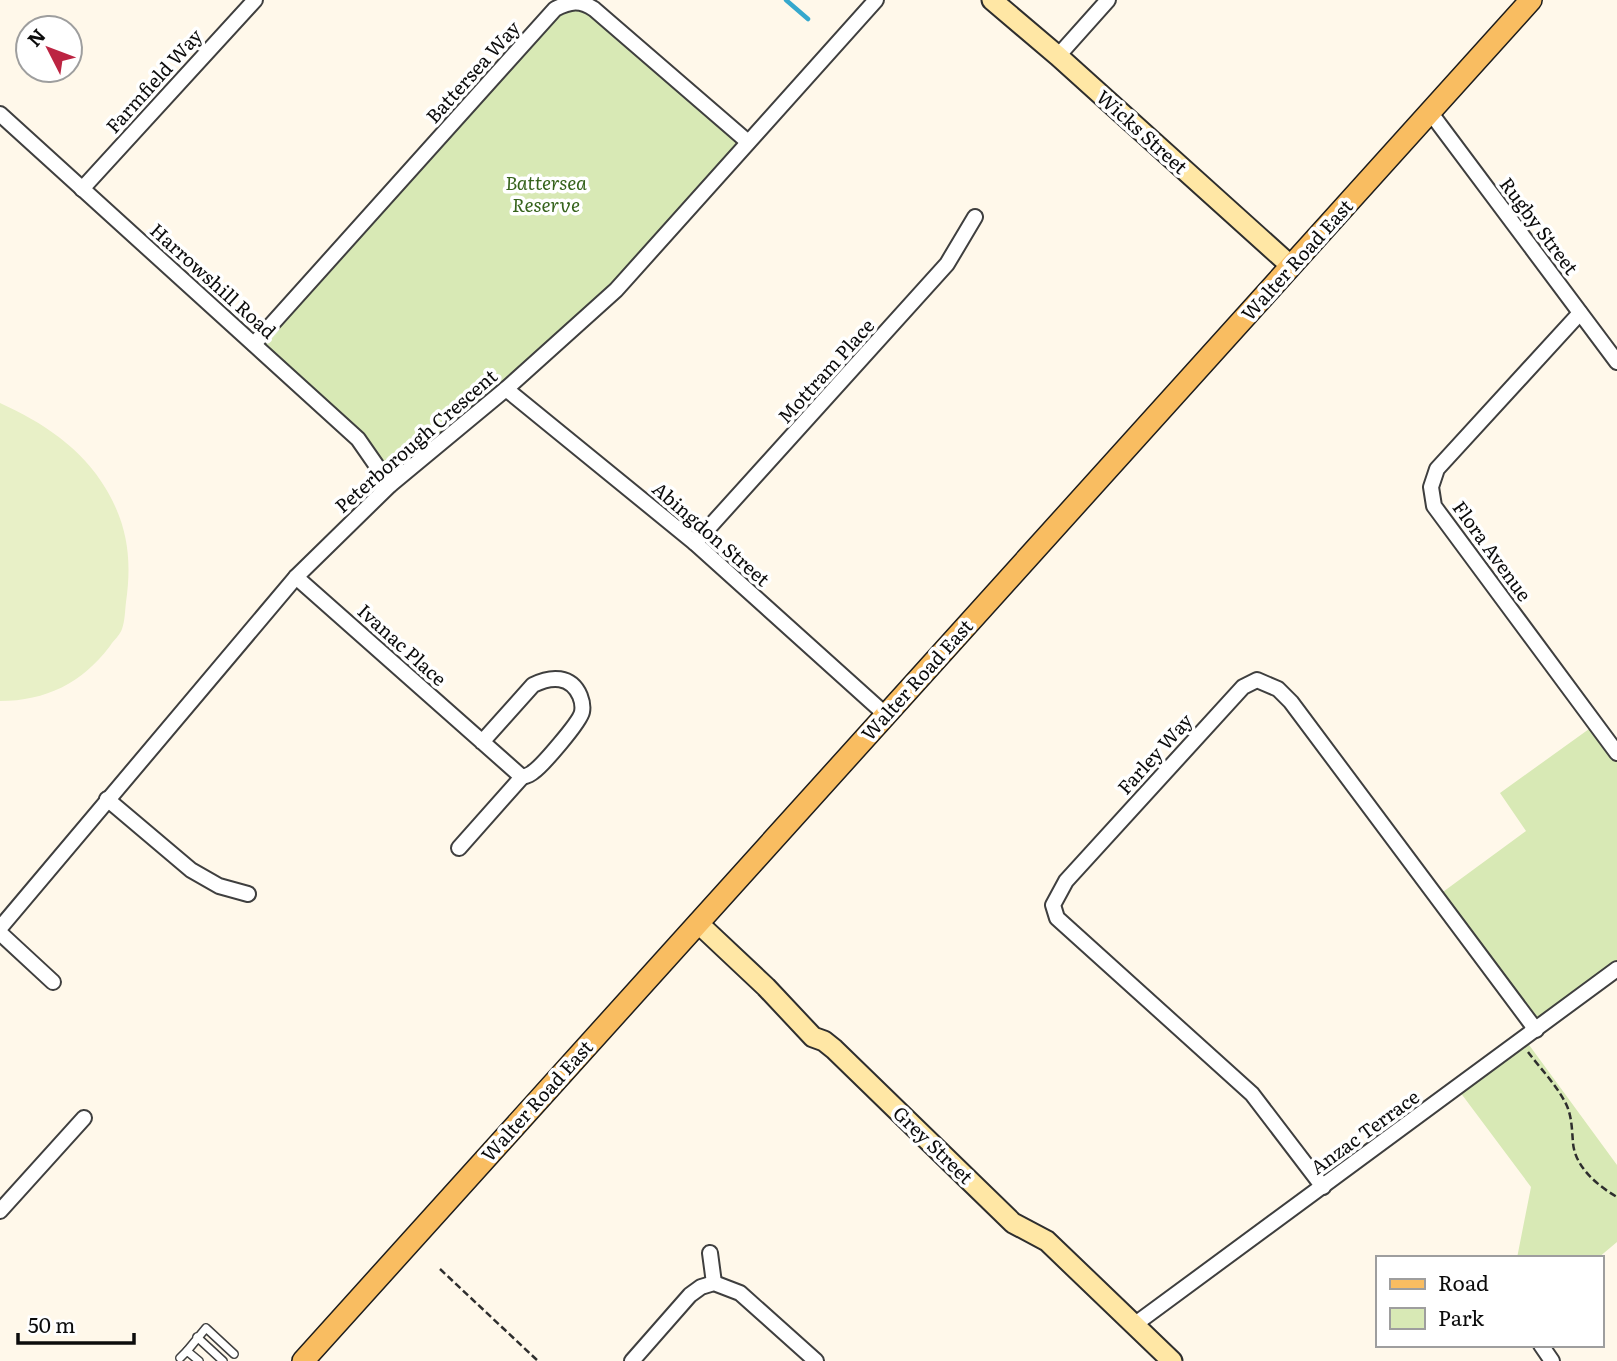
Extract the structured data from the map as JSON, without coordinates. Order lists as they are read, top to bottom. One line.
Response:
{"streets":{"main road":["Walter Road East"],"street":["Battersea Way","Farmfield Way","Wicks Street","Rugby Street","Harrowshill Road","Mottram Place","Peterborough Crescent","Abingdon Street","Flora Avenue","Ivanac Place","Farley Way","Anzac Terrace","Grey Street"]},"crossings":[["Battersea Way","Harrowshill Road"],["Battersea Way","Peterborough Crescent"],["Farmfield Way","Harrowshill Road"],["Wicks Street","Walter Road East"],["Rugby Street","Walter Road East"],["Rugby Street","Flora Avenue"],["Walter Road East","Abingdon Street"],["Walter Road East","Grey Street"],["Harrowshill Road","Peterborough Crescent"],["Mottram Place","Abingdon Street"],["Peterborough Crescent","Abingdon Street"],["Peterborough Crescent","Ivanac Place"],["Farley Way","Anzac Terrace"],["Anzac Terrace","Grey Street"]],"parks":["Battersea Reserve"],"legend":["Road","Park"],"scale_bar":"50 m","north":"top left"}
